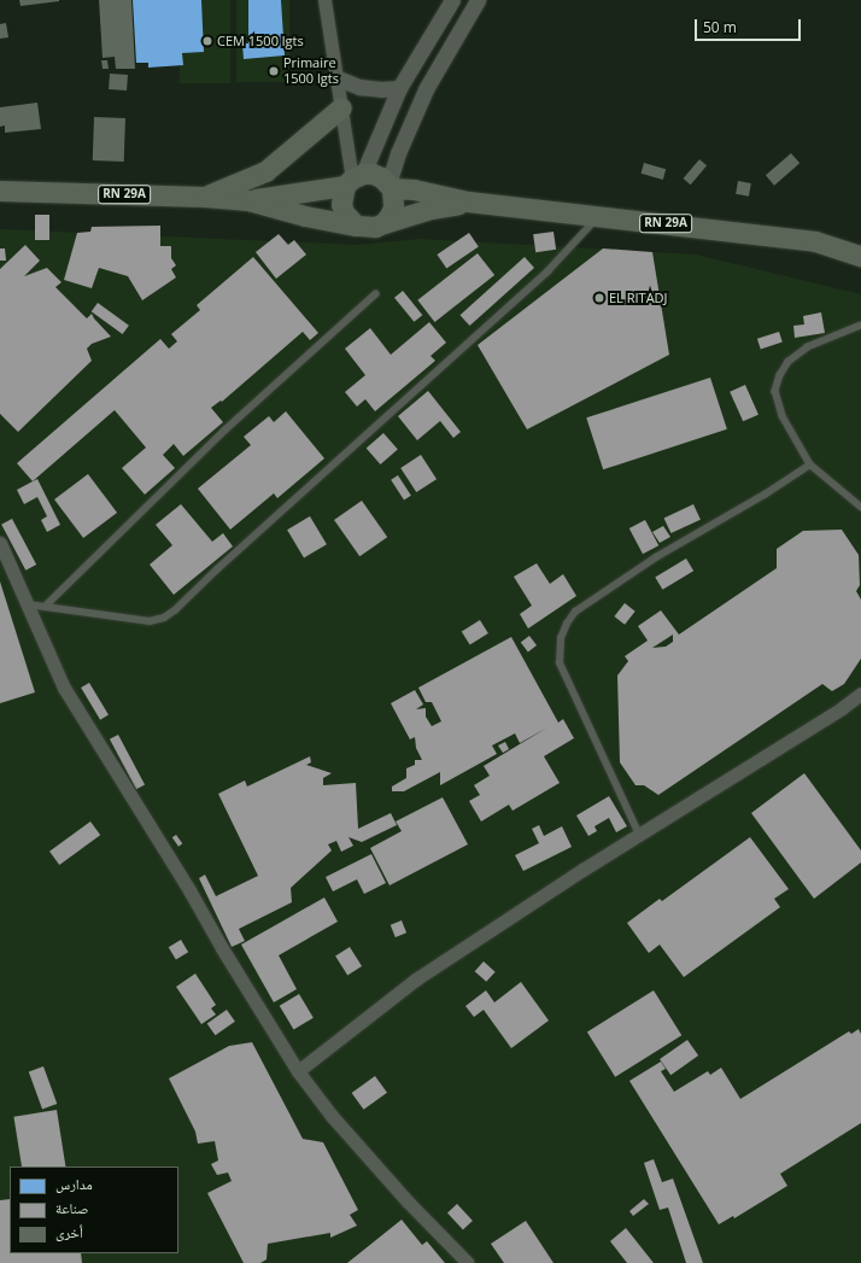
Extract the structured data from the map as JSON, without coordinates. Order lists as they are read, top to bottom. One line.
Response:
{"streets":{"main road":["RN 29A"]},"places":["CEM 1500 lgts","Primaire 1500 lgts","EL RITADJ"],"legend":["مدارس","صناعة","أخرى"],"scale_bar":"50 m"}
